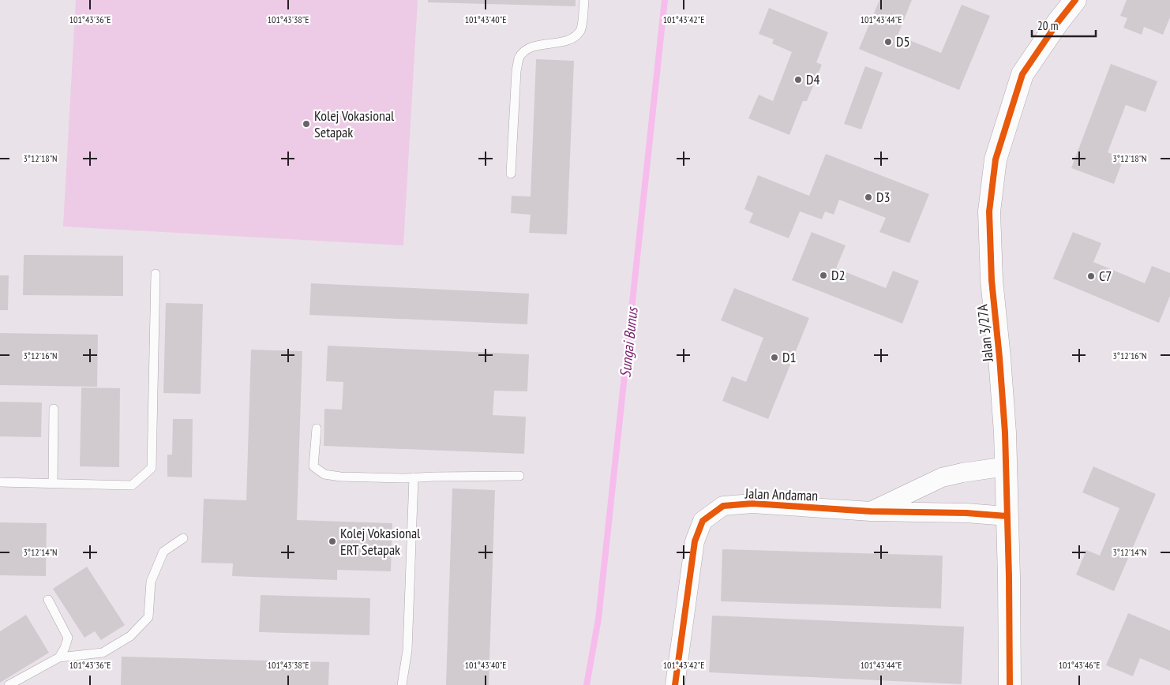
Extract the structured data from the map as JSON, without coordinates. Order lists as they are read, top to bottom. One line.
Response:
{"streets":{"street":["Jalan 3/27A","Jalan Andaman"]},"crossings":[["Jalan 3/27A","Jalan Andaman"]],"water":["Sungai Bunus"],"places":["D5","D4","Kolej Vokasional Setapak","D3","D2","C7","D1","Kolej Vokasional ERT Setapak"],"scale_bar":"20 m","coordinates":["101°43'36\"E","101°43'38\"E","101°43'40\"E","101°43'42\"E","101°43'44\"E","3°12'18\"N","3°12'16\"N","3°12'14\"N","101°43'46\"E"]}
